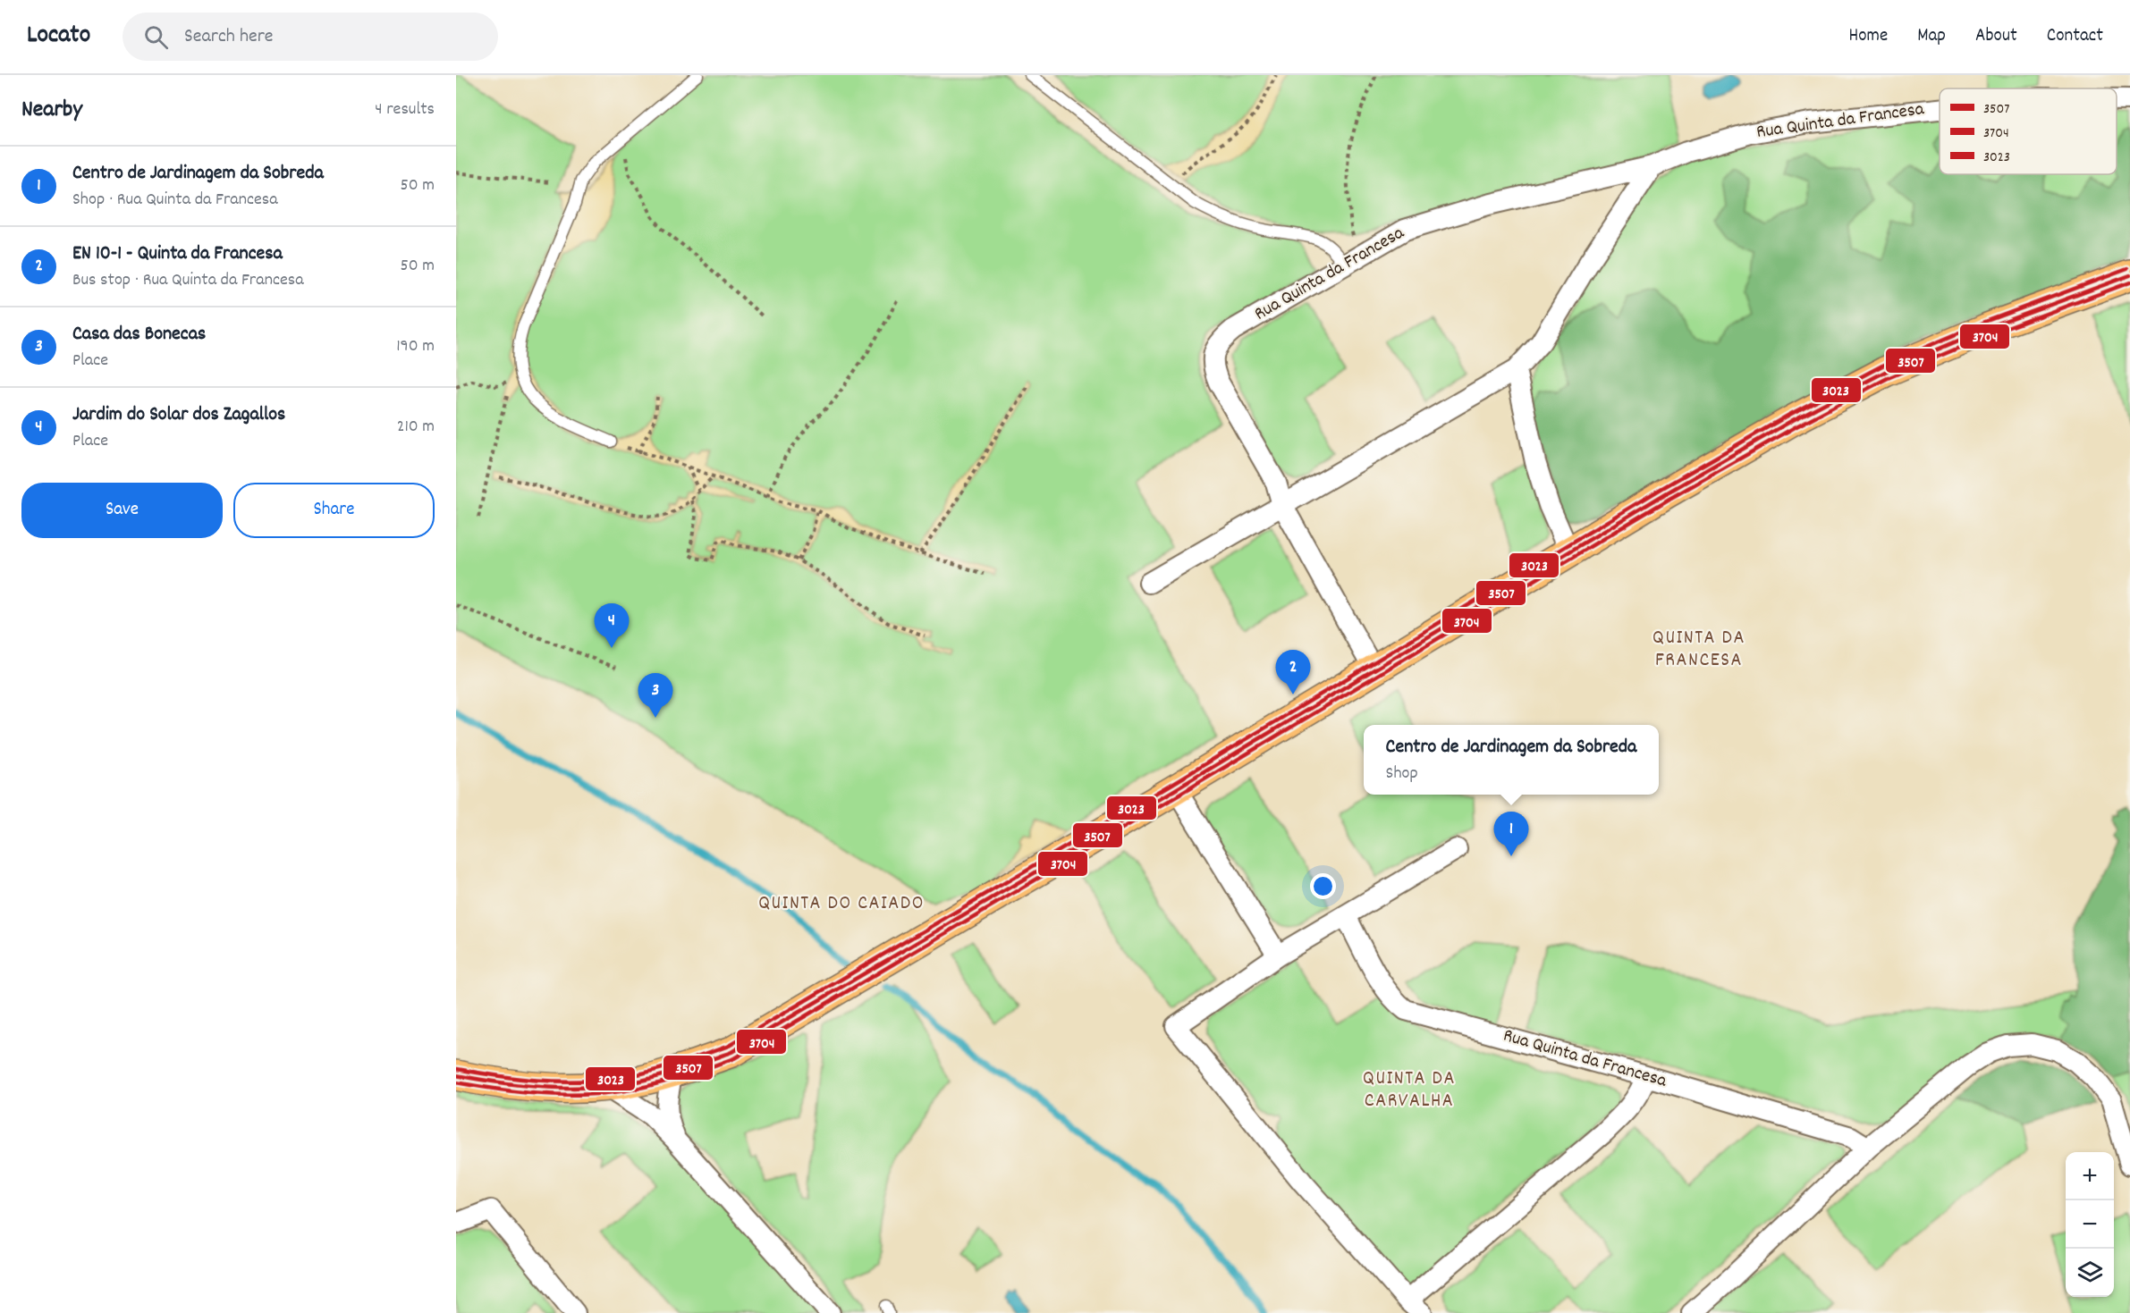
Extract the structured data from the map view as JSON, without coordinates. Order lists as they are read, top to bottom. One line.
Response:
{"streets":{"street":["Rua Quinta da Francesa"]},"districts":["QUINTA DA FRANCESA","QUINTA DO CAIADO","QUINTA DA CARVALHA"],"lines":["transit line 3023","transit line 3507","transit line 3704"],"legend":["3507","3704","3023"],"page":{"header":"Locato","search":"Search here","nav":["Home","Map","About","Contact"],"heading":["Nearby","4 results"],"list":[{"mark":"1","name":"Centro de Jardinagem da Sobreda","note":"Shop · Rua Quinta da Francesa","value":"50 m"},{"mark":"2","name":"EN 10-1 - Quinta da Francesa","note":"Bus stop · Rua Quinta da Francesa","value":"50 m"},{"mark":"3","name":"Casa das Bonecas","note":"Place","value":"190 m"},{"mark":"4","name":"Jardim do Solar dos Zagallos","note":"Place","value":"210 m"}],"buttons":["Save","Share"],"pins":["4","2","3","1"],"popup":["Centro de Jardinagem da Sobreda","Shop"],"map_buttons":["+","−"]}}
